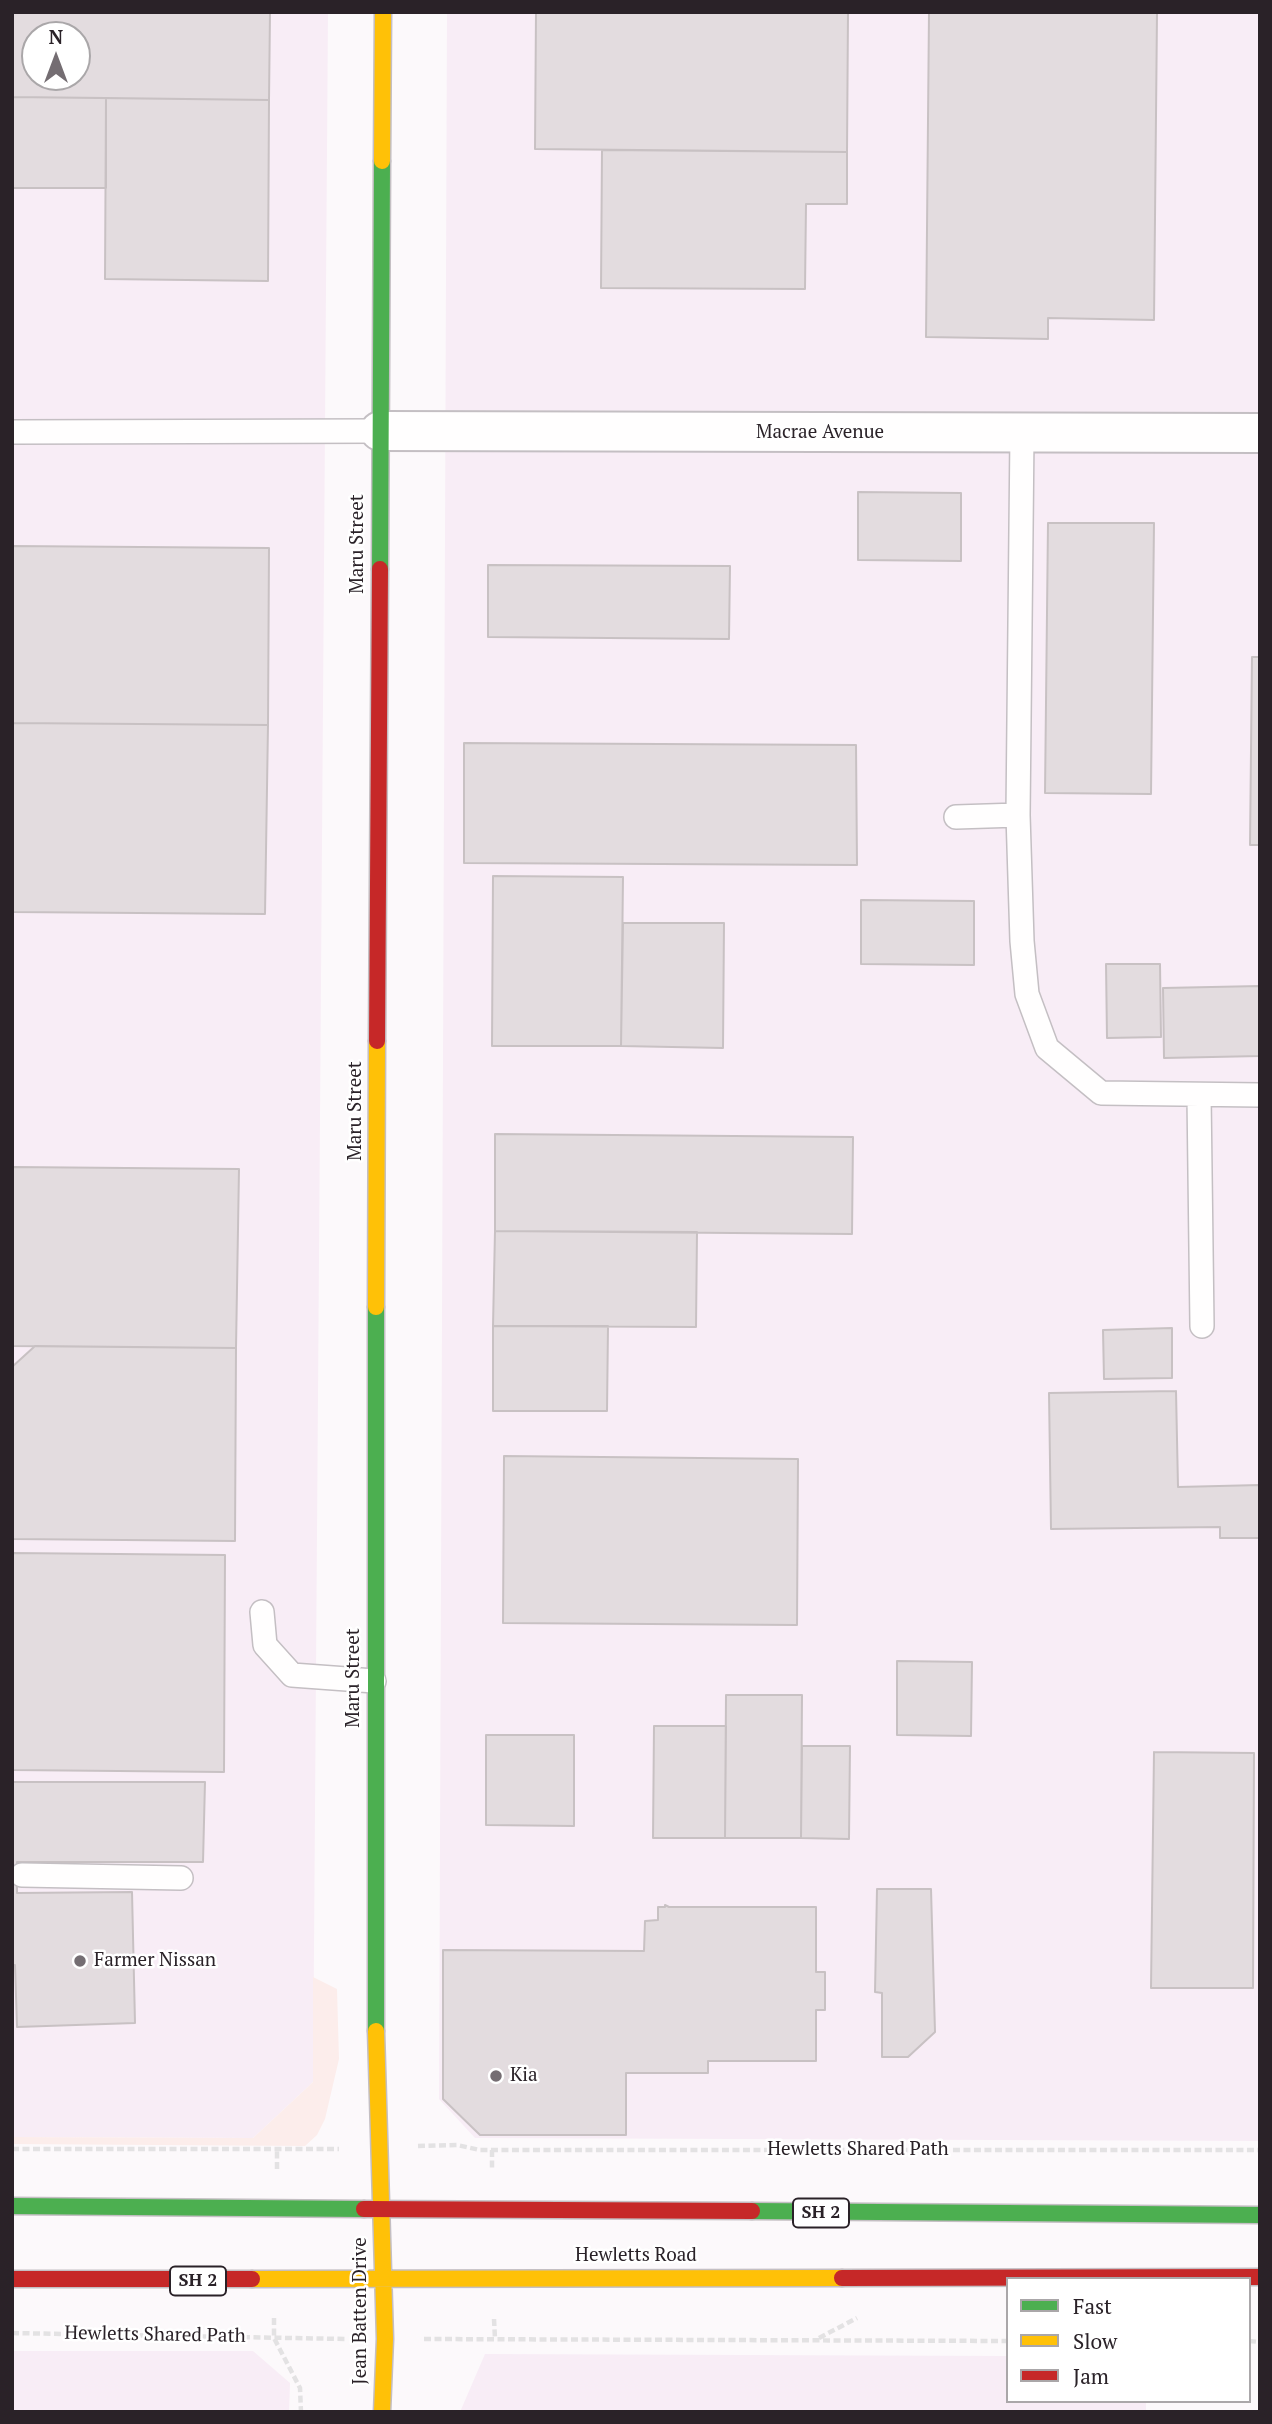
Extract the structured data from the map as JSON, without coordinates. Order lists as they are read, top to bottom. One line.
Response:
{"streets":{"main road":["Maru Street","SH 2","Hewletts Road","Jean Batten Drive"],"street":["Macrae Avenue"],"path":["Hewletts Shared Path"]},"crossings":[["Macrae Avenue","Maru Street"],["Maru Street","SH 2"],["Maru Street","Jean Batten Drive"],["SH 2","Jean Batten Drive"],["Hewletts Road","Jean Batten Drive"]],"places":["Farmer Nissan","Kia"],"legend":["Fast","Slow","Jam"],"north":"top"}
